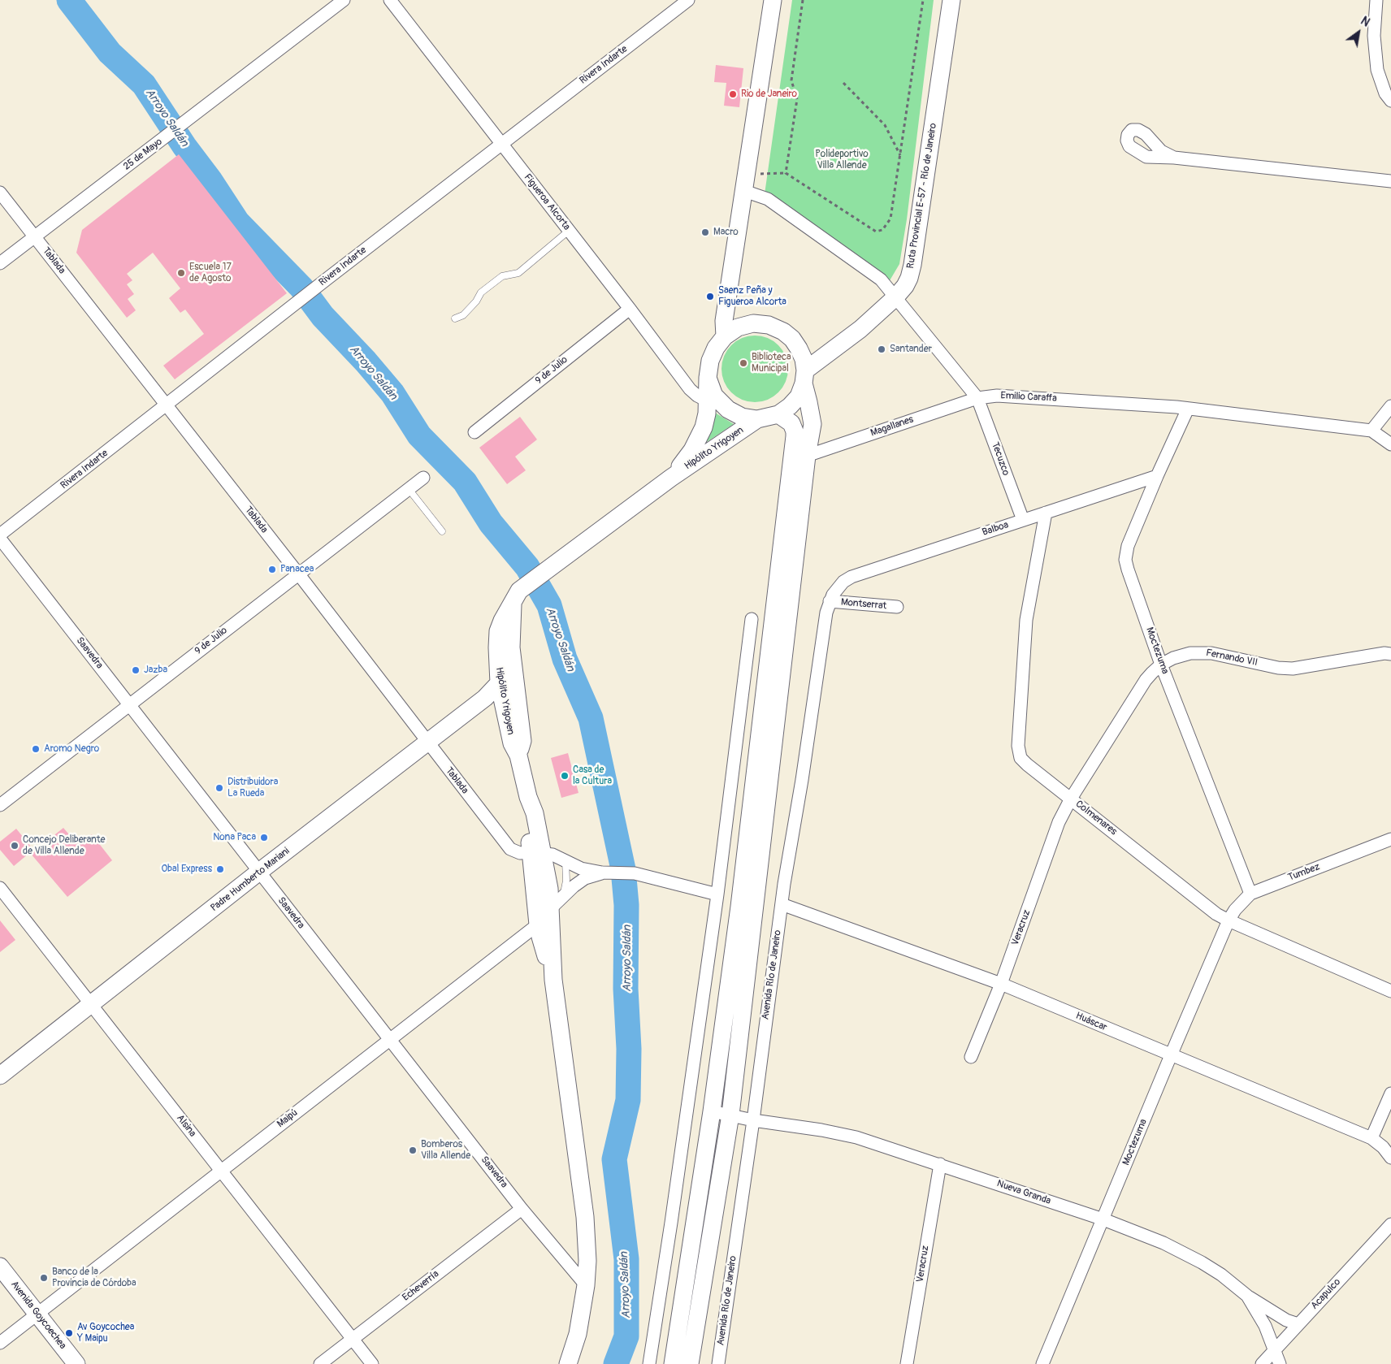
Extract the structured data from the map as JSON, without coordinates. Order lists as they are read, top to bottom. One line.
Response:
{"streets":{"main road":["Ruta Provincial E-57 - Río de Janeiro","Hipólito Yrigoyen","Padre Humberto Mariani","Avenida Goycoechea"],"street":["Rivera Indarte","25 de Mayo","Figueroa Alcorta","Tablada","9 de Julio","Emilio Caraffa","Magallanes","Tecuzco","Balboa","Montserrat","Moctezuma","Saavedra","Fernando VII","Colmenares","Tumbez","Veracruz","Avenida Río de Janeiro","Huáscar","Maipú","Alsina","Nueva Granda","Echeverría","Acapulco"]},"crossings":[["Rivera Indarte","Figueroa Alcorta"],["Rivera Indarte","Tablada"],["25 de Mayo","Tablada"],["Ruta Provincial E-57 - Río de Janeiro","Figueroa Alcorta"],["Ruta Provincial E-57 - Río de Janeiro","Hipólito Yrigoyen"],["Figueroa Alcorta","9 de Julio"],["Figueroa Alcorta","Hipólito Yrigoyen"],["Tablada","9 de Julio"],["Tablada","Hipólito Yrigoyen"],["Tablada","Padre Humberto Mariani"],["9 de Julio","Saavedra"],["Emilio Caraffa","Magallanes"],["Emilio Caraffa","Tecuzco"],["Emilio Caraffa","Moctezuma"],["Magallanes","Tecuzco"],["Hipólito Yrigoyen","Padre Humberto Mariani"],["Tecuzco","Balboa"],["Balboa","Moctezuma"],["Balboa","Colmenares"],["Balboa","Avenida Río de Janeiro"],["Montserrat","Avenida Río de Janeiro"],["Moctezuma","Fernando VII"],["Moctezuma","Colmenares"],["Moctezuma","Tumbez"],["Moctezuma","Huáscar"],["Moctezuma","Nueva Granda"],["Saavedra","Padre Humberto Mariani"],["Saavedra","Maipú"],["Saavedra","Echeverría"],["Fernando VII","Colmenares"],["Fernando VII","Veracruz"],["Colmenares","Tumbez"],["Colmenares","Veracruz"],["Padre Humberto Mariani","Alsina"],["Veracruz","Huáscar"],["Veracruz","Nueva Granda"],["Avenida Río de Janeiro","Huáscar"],["Avenida Río de Janeiro","Nueva Granda"],["Maipú","Alsina"],["Maipú","Avenida Goycoechea"],["Alsina","Echeverría"],["Nueva Granda","Acapulco"]],"water":["Arroyo Saldán"],"parks":["Polideportivo Villa Allende"],"places":["Rio de Janeiro","Macro","Escuela 17 de Agosto","Saenz Peña y Figueroa Alcorta","Santander","Biblioteca Municipal","Panacea","Jazba","Aromo Negro","Casa de la Cultura","Distribuidora La Rueda","Nona Paca","Concejo Deliberante de Villa Allende","Obal Express","Bomberos Villa Allende","Banco de la Provincia de Córdoba","Av Goycochea Y Maipu"],"north":"top right"}
